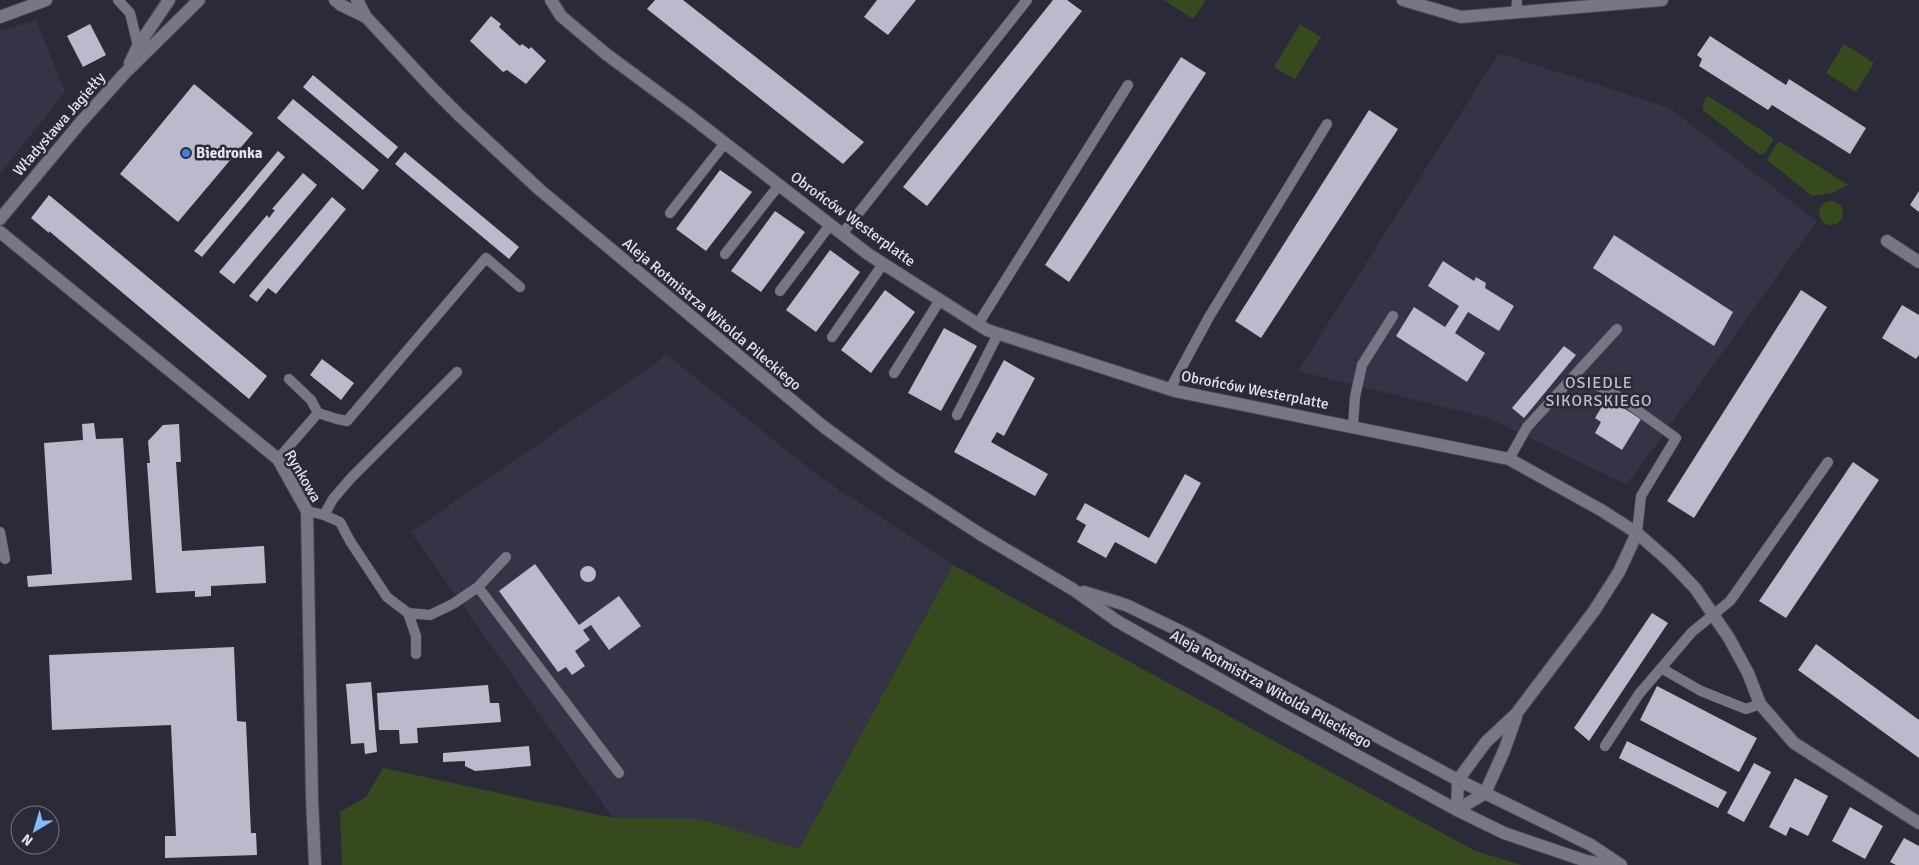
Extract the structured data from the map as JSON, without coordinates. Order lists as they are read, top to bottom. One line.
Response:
{"streets":{"street":["Władysława Jagiełły","Obrońców Westerplatte","Aleja Rotmistrza Witolda Pileckiego","Rynkowa"]},"districts":["OSIEDLE SIKORSKIEGO"],"places":["Biedronka"],"north":"bottom left"}
